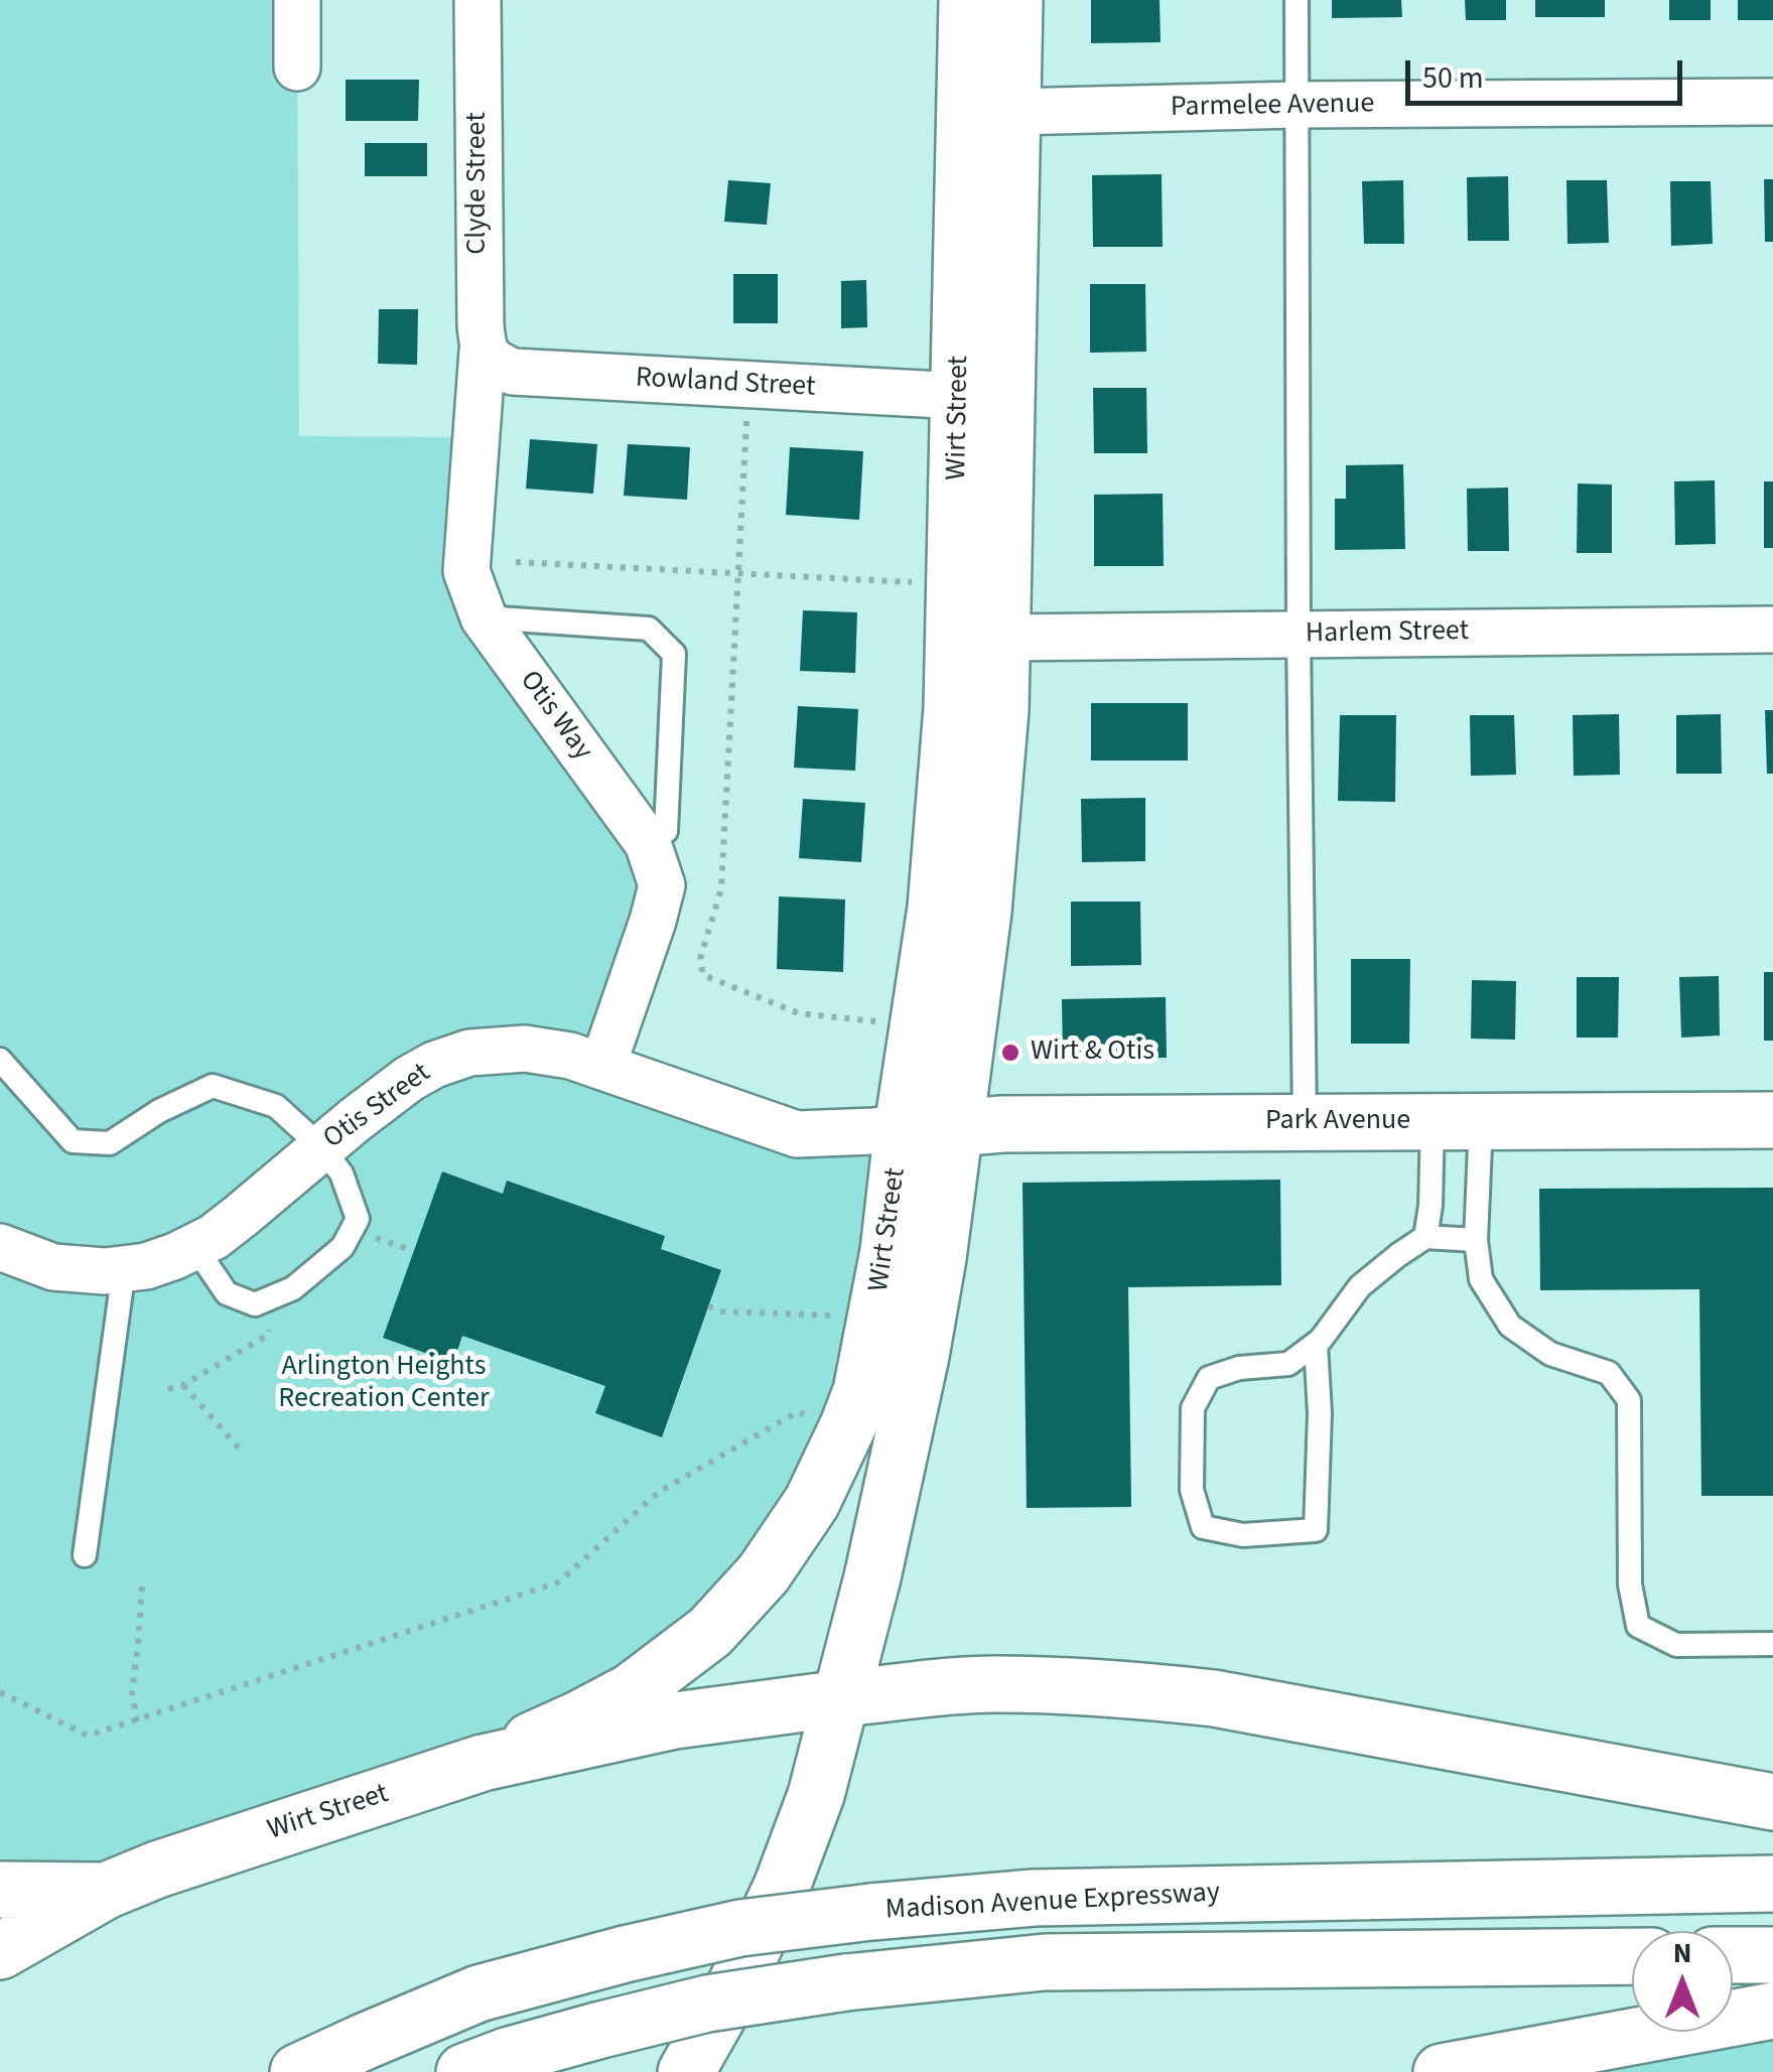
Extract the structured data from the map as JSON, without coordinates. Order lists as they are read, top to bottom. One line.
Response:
{"streets":{"main road":["Wirt Street","Park Avenue","Madison Avenue Expressway"],"street":["Parmelee Avenue","Clyde Street","Rowland Street","Harlem Street","Otis Way","Otis Street"]},"crossings":[["Parmelee Avenue","Wirt Street"],["Clyde Street","Rowland Street"],["Clyde Street","Otis Way"],["Rowland Street","Wirt Street"],["Rowland Street","Otis Way"],["Wirt Street","Harlem Street"],["Wirt Street","Otis Street"],["Wirt Street","Park Avenue"],["Otis Way","Otis Street"],["Otis Street","Park Avenue"]],"parks":["Arlington Heights Recreation Center"],"places":["Wirt & Otis"],"scale_bar":"50 m","north":"top"}
